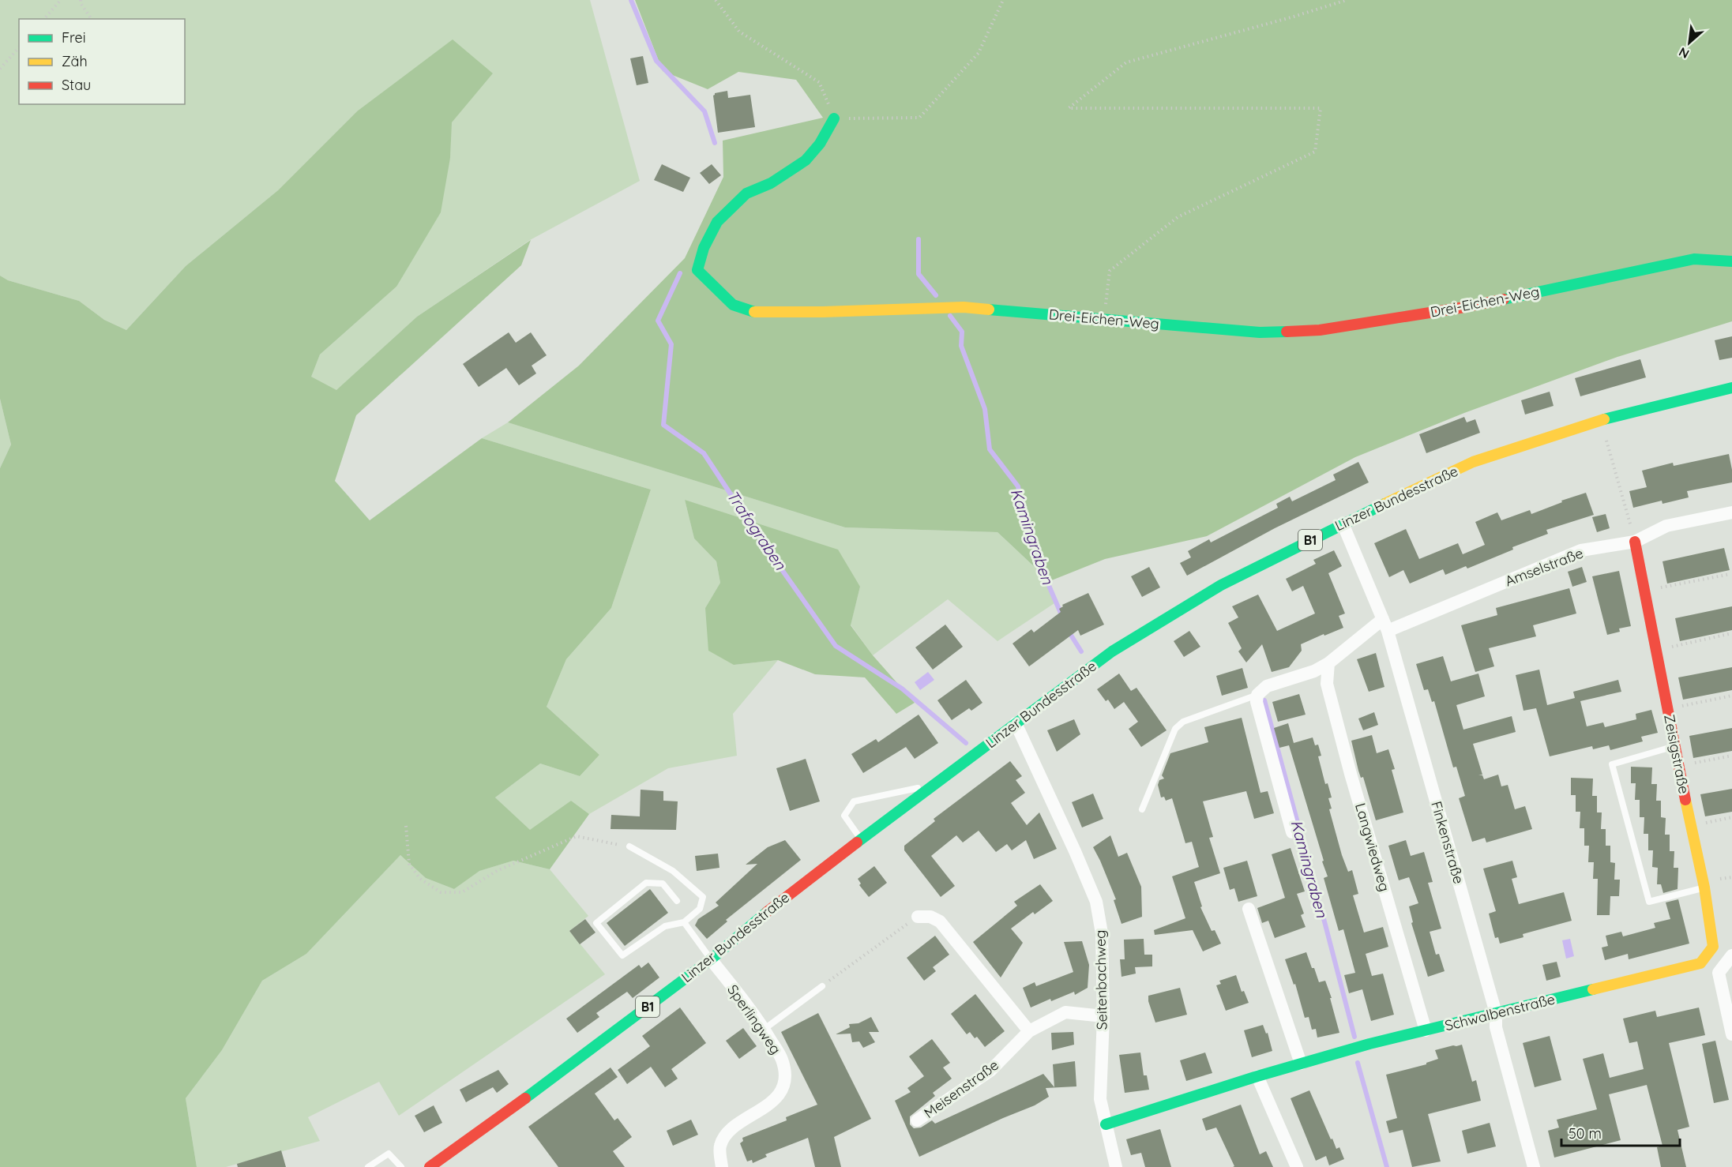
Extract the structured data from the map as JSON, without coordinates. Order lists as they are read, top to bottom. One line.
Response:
{"streets":{"street":["Drei-Eichen-Weg","Linzer Bundesstraße","B1","Amselstraße","Zeisigstraße","Finkenstraße","Langwiedweg","Seitenbachweg","Schwalbenstraße","Sperlingweg","Meisenstraße"]},"crossings":[["Linzer Bundesstraße","Finkenstraße"],["Linzer Bundesstraße","Seitenbachweg"],["Linzer Bundesstraße","Sperlingweg"],["Amselstraße","Zeisigstraße"],["Amselstraße","Finkenstraße"],["Zeisigstraße","Schwalbenstraße"],["Finkenstraße","Schwalbenstraße"],["Langwiedweg","Schwalbenstraße"],["Seitenbachweg","Schwalbenstraße"],["Seitenbachweg","Meisenstraße"]],"water":["Trafograben","Kamingraben"],"legend":["Frei","Zäh","Stau"],"scale_bar":"50 m","north":"bottom left"}
